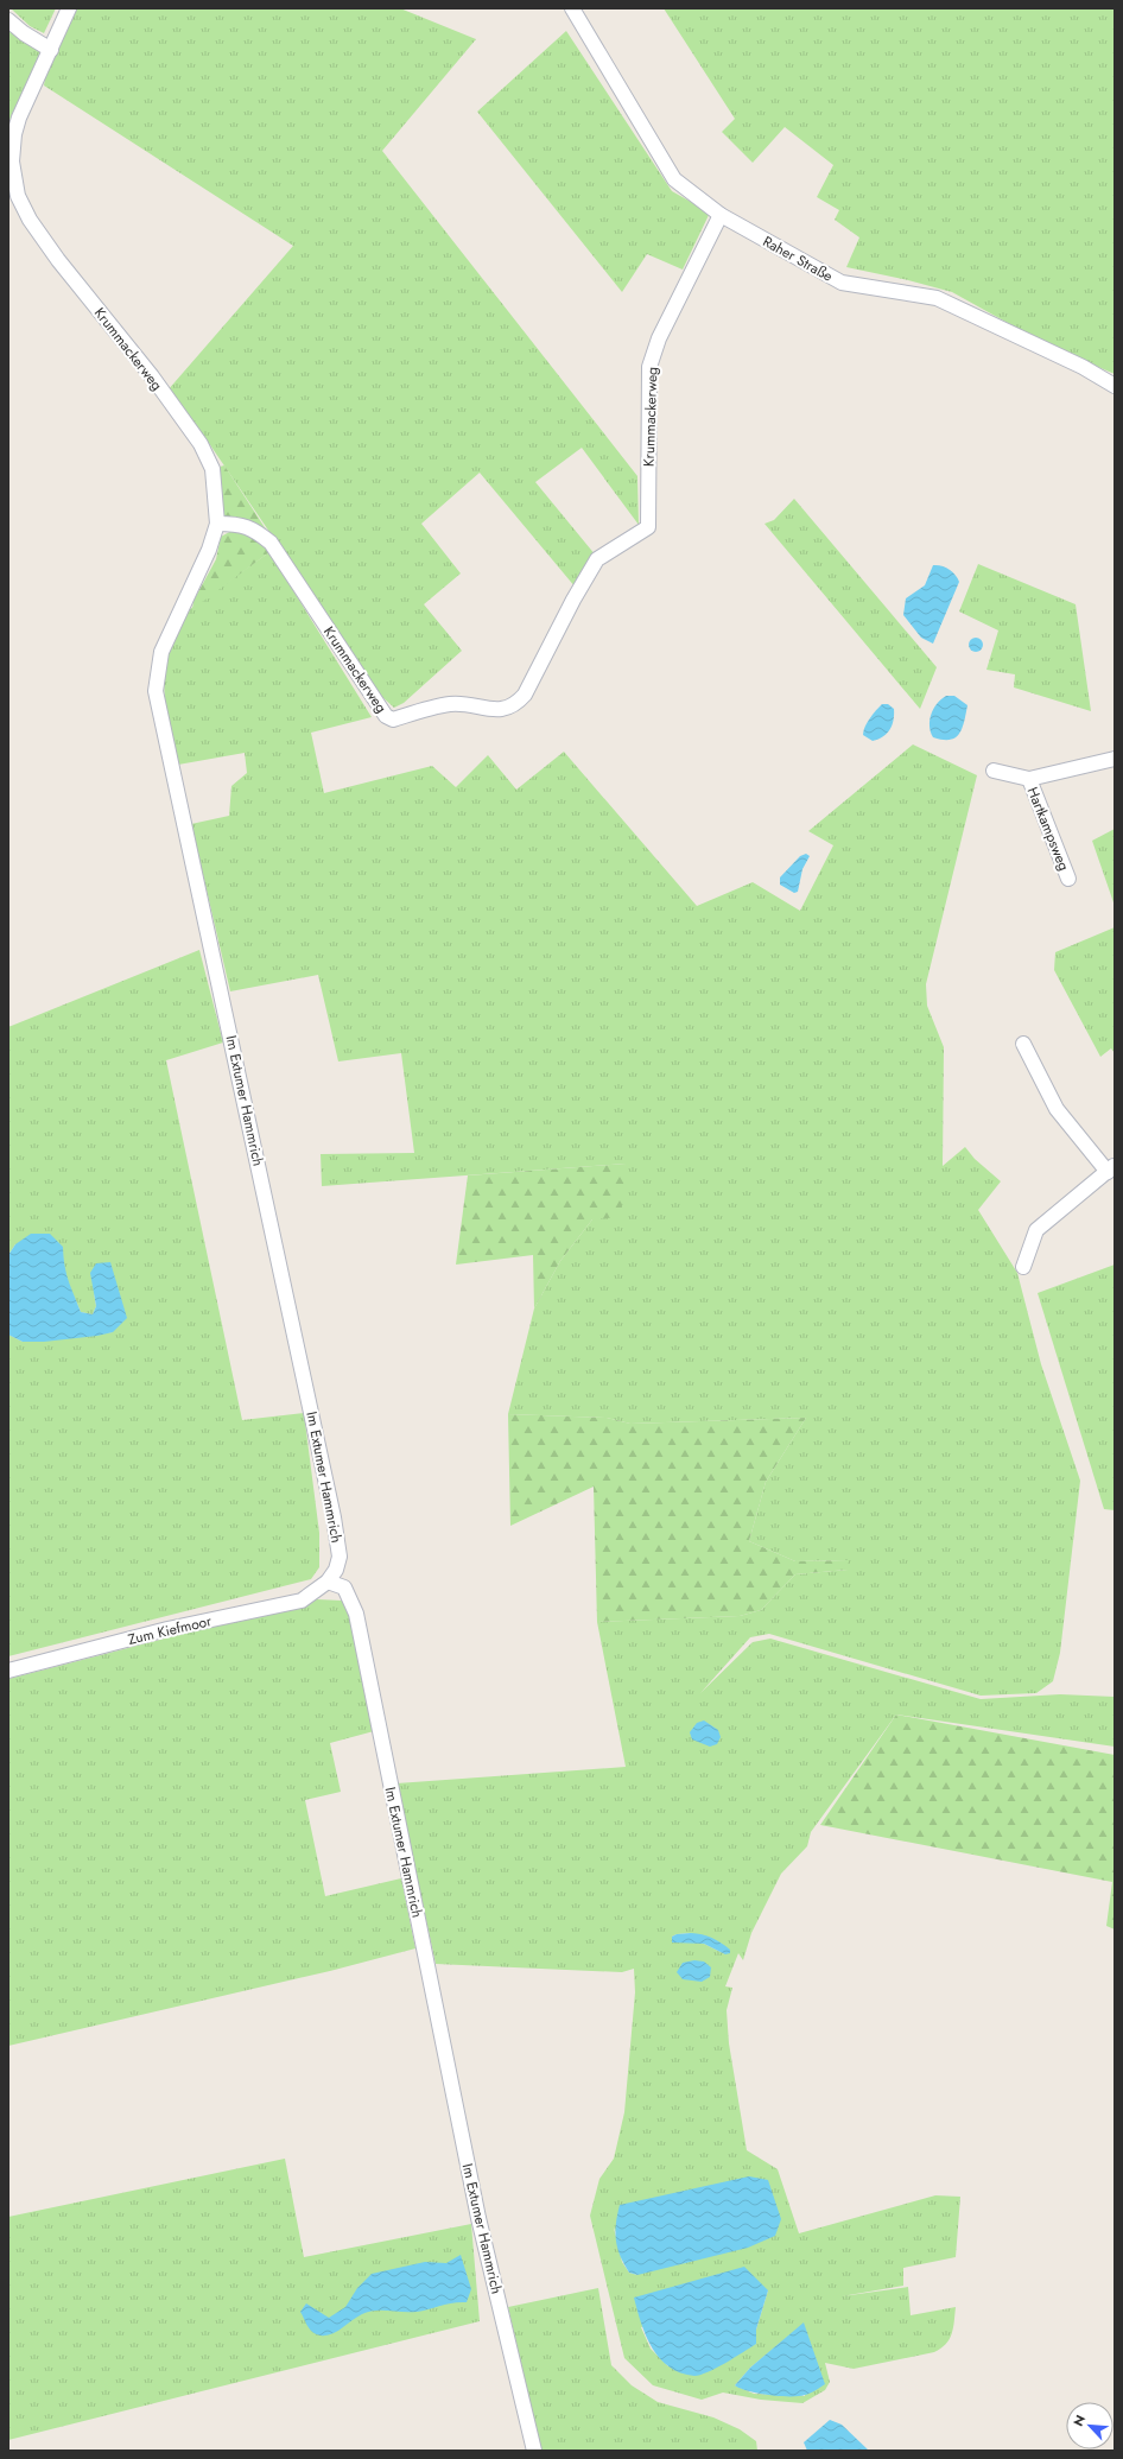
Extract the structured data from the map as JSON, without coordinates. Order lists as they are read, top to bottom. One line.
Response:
{"streets":{"street":["Raher Straße","Krummackerweg","Hartkampsweg","Im Extumer Hammrich","Zum Kiefmoor"]},"crossings":[["Raher Straße","Krummackerweg"],["Krummackerweg","Im Extumer Hammrich"],["Im Extumer Hammrich","Zum Kiefmoor"]],"north":"top left"}
